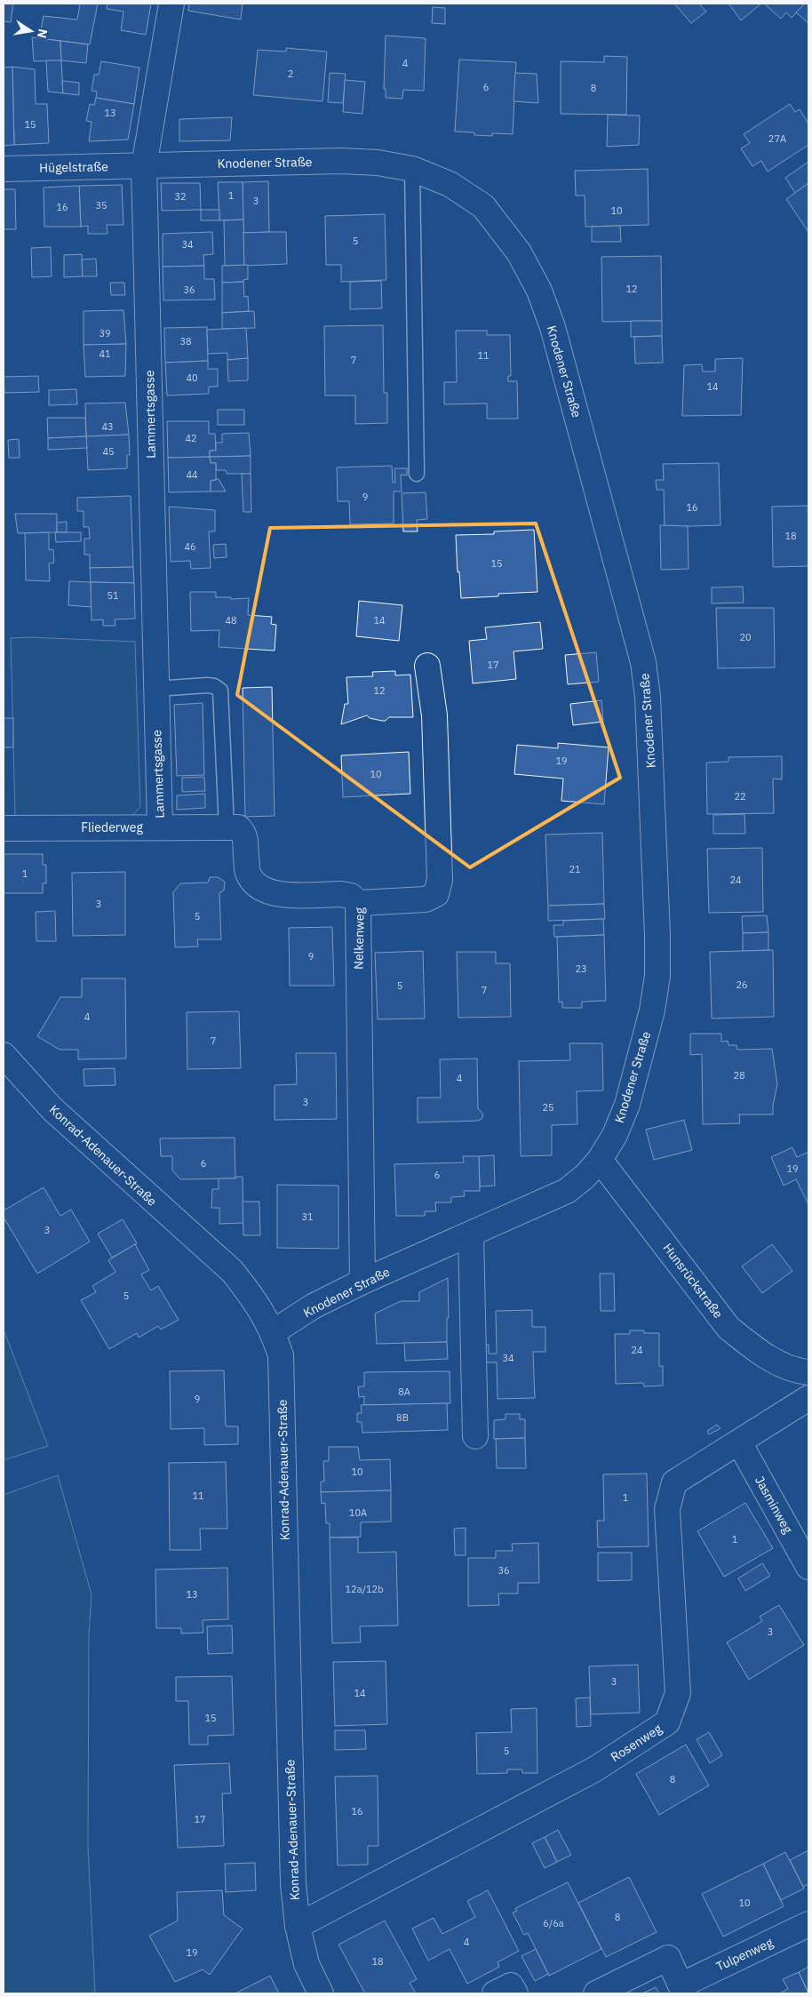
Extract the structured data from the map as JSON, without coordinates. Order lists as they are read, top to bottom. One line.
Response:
{"streets":{"street":["Knodener Straße","Hügelstraße","Lammertsgasse","Fliederweg","Nelkenweg","Konrad-Adenauer-Straße","Hunsrückstraße","Jasminweg","Rosenweg","Tulpenweg"]},"crossings":[["Knodener Straße","Hügelstraße"],["Knodener Straße","Lammertsgasse"],["Knodener Straße","Nelkenweg"],["Knodener Straße","Konrad-Adenauer-Straße"],["Knodener Straße","Hunsrückstraße"],["Hügelstraße","Lammertsgasse"],["Lammertsgasse","Fliederweg"],["Fliederweg","Nelkenweg"],["Konrad-Adenauer-Straße","Rosenweg"],["Jasminweg","Rosenweg"]],"house_numbers":["4","2","6","8","13","15","27A","1","32","3","35","16","10","5","34","12","36","39","38","41","11","7","40","14","43","42","45","44","9","16","18","46","15","51","48","14","20","17","12","19","10","22","21","1","24","3","5","9","23","26","5","7","4","7","28","4","3","25","6","19","6","31","3","5","24","34","8A","9","8B","10","11","1","10A","1","36","12a/12b","13","3","3","14","15","5","8","16","17","10","8","6/6a","4","19","18"],"north":"right"}
